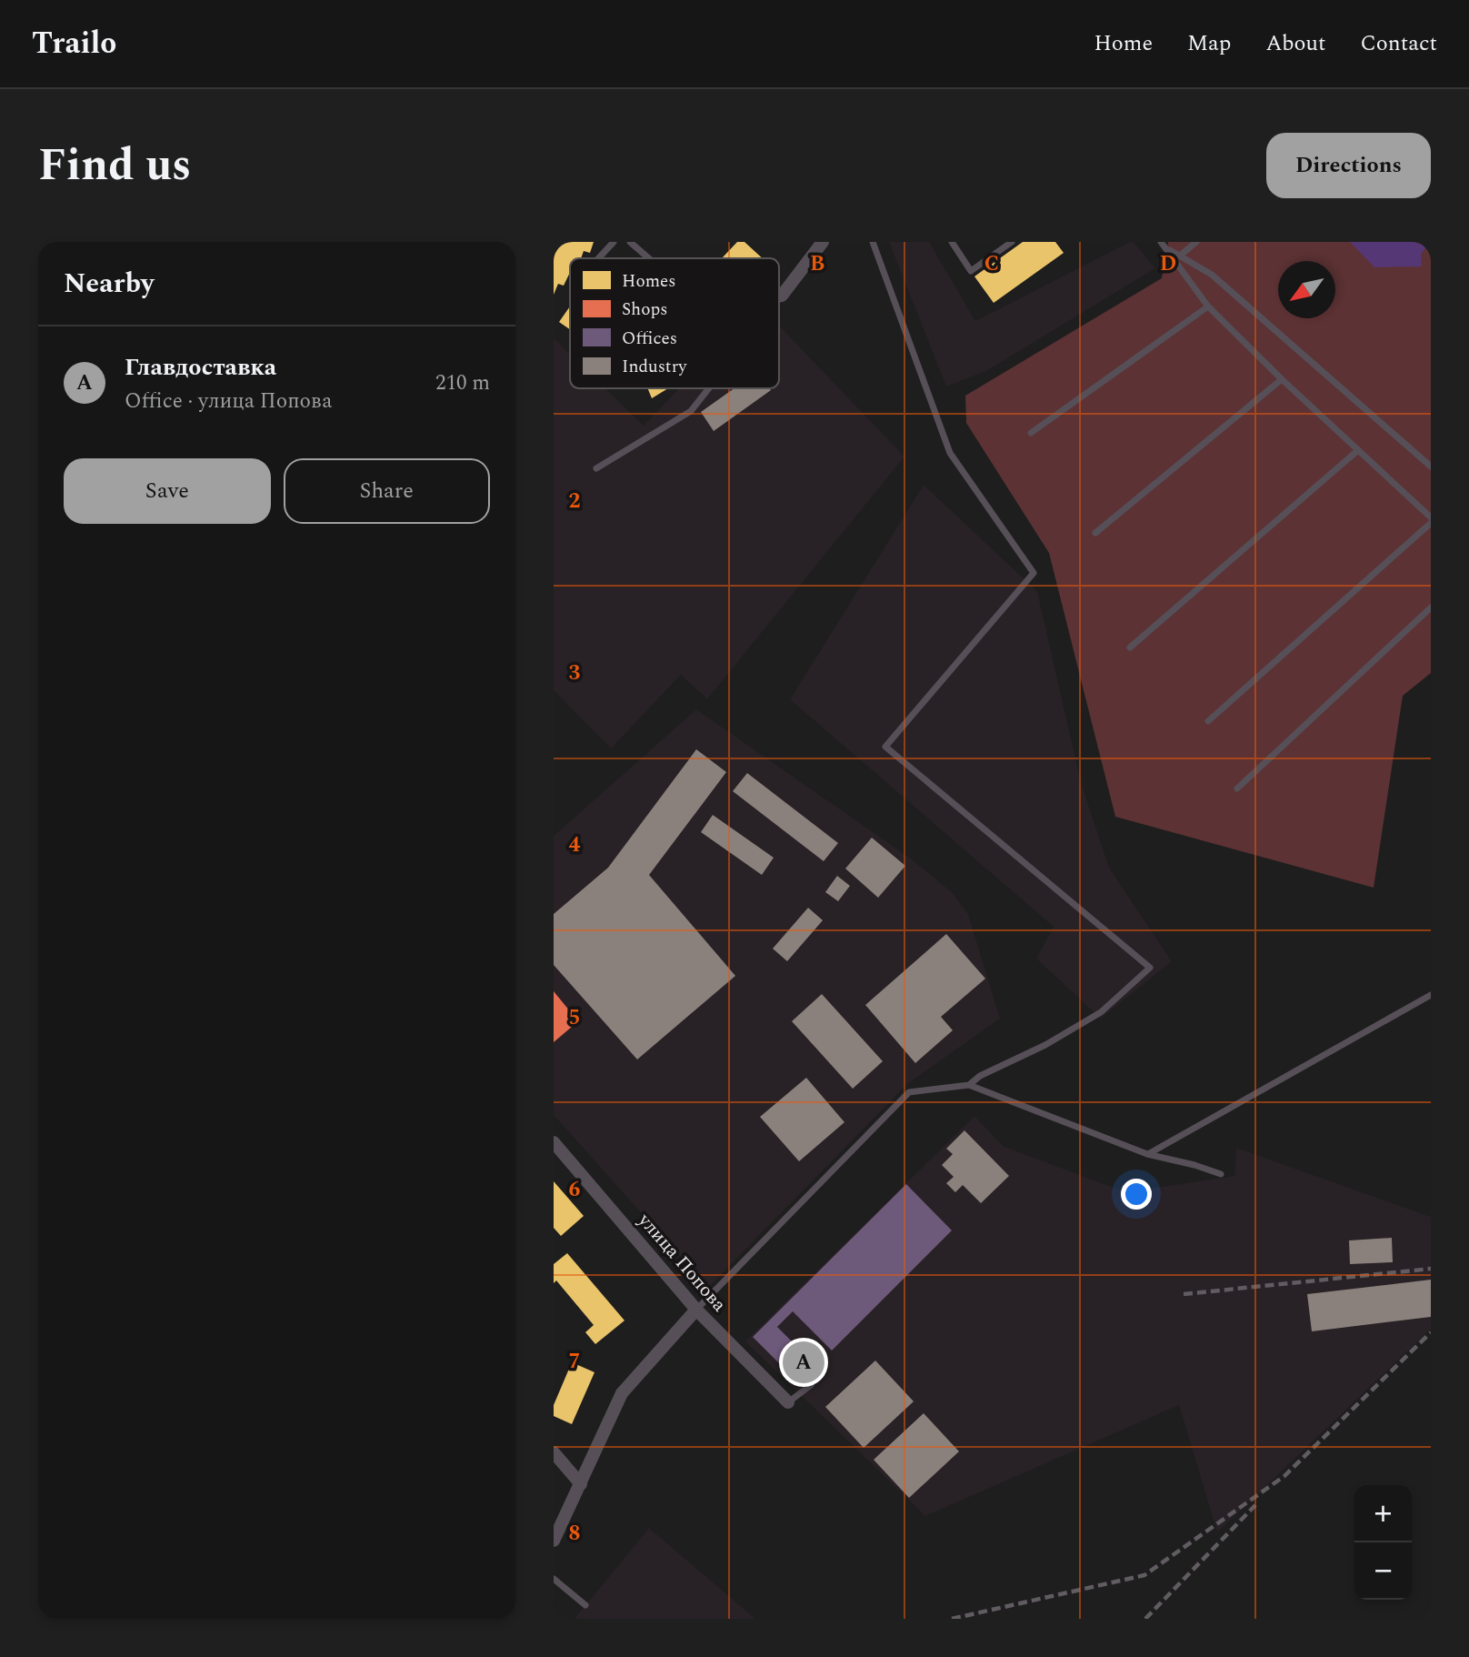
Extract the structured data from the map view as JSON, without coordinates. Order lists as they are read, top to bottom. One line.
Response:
{"streets":{"street":["улица Попова"]},"legend":["Homes","Shops","Offices","Industry"],"north":"bottom left","page":{"header":"Trailo","nav":["Home","Map","About","Contact"],"title":"Find us","buttons":["Directions",["Save","Share"]],"heading":"Nearby","list":[{"mark":"A","name":"Главдоставка","note":"Office · улица Попова","value":"210 m"}],"pins":"A","map_buttons":["+","−"]},"grid":{"columns":["B","C","D"],"rows":["2","3","4","5","6","7","8"]}}
